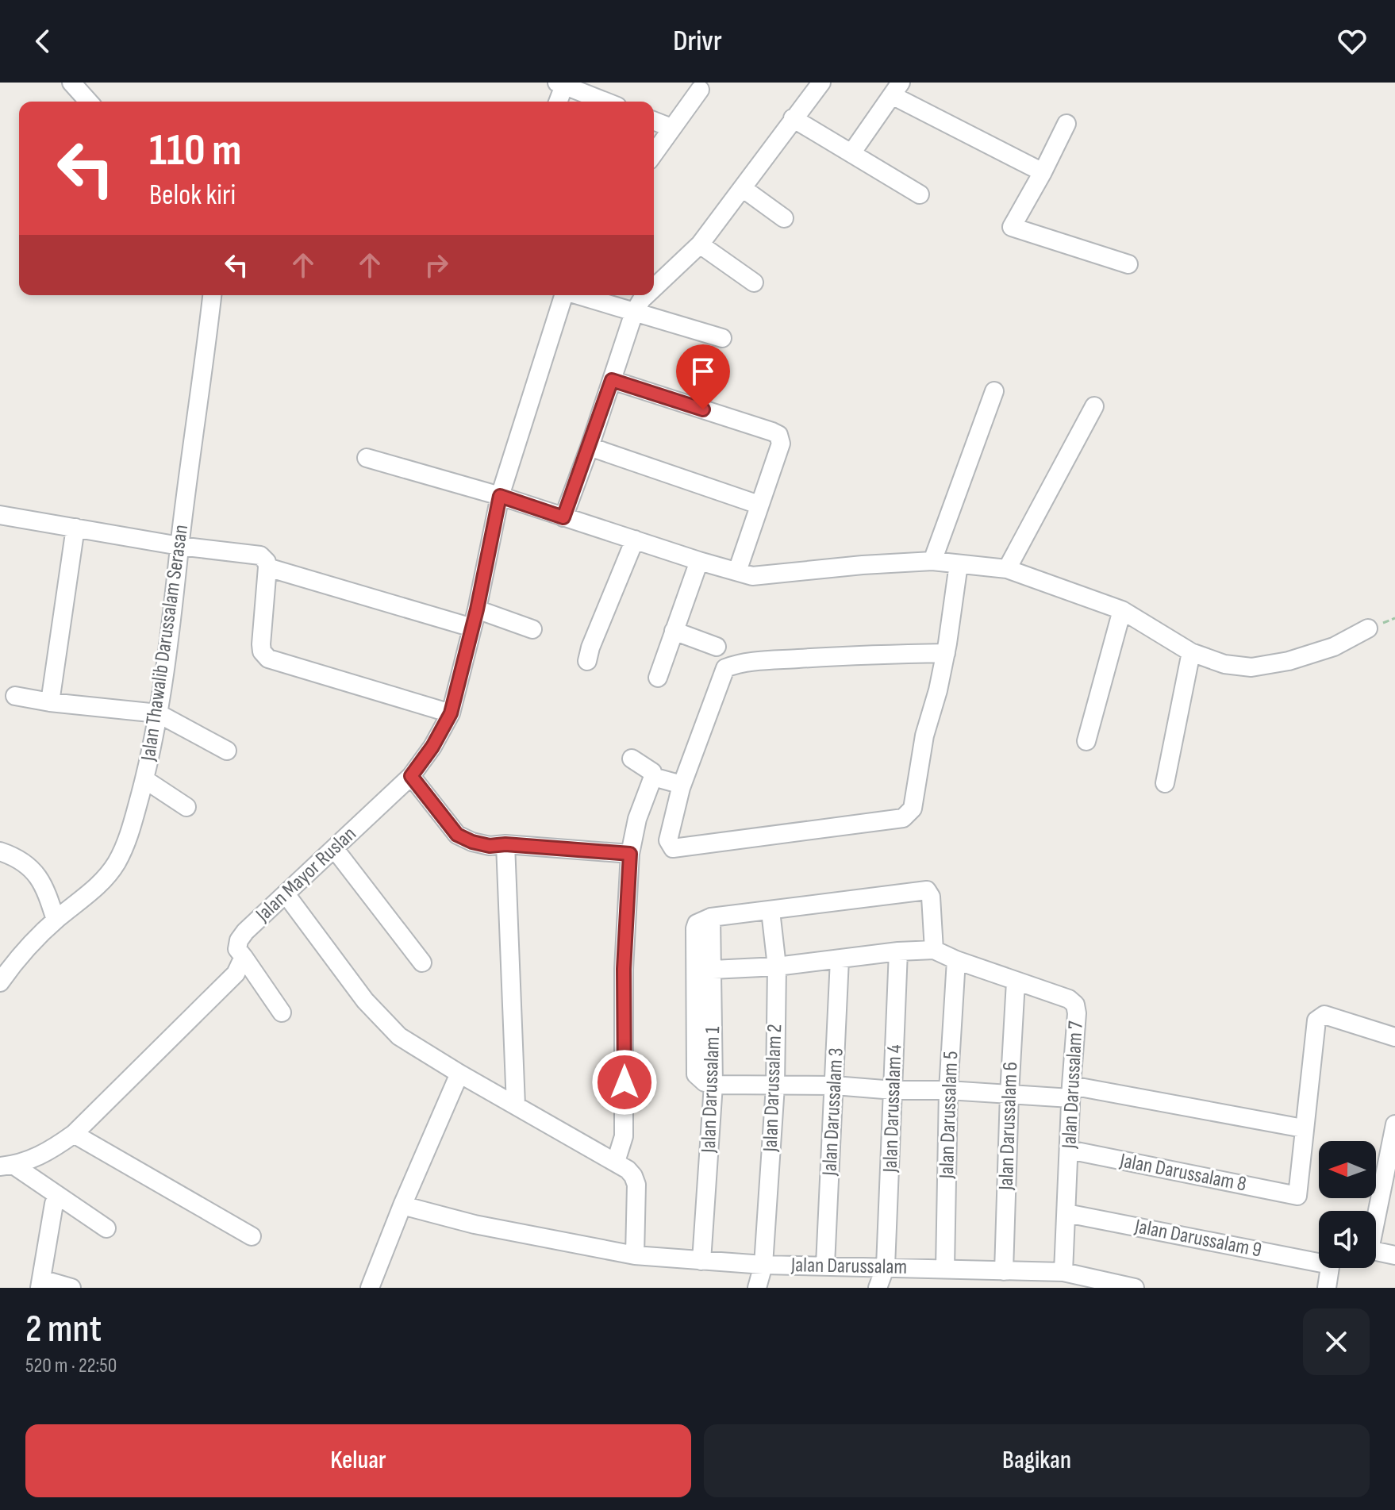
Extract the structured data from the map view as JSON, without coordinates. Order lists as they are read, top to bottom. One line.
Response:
{"streets":{"street":["Jalan Thawalib Darussalam Serasan","Jalan Mayor Ruslan","Jalan Darussalam 7","Jalan Darussalam 2","Jalan Darussalam 1","Jalan Darussalam 4","Jalan Darussalam 3","Jalan Darussalam 5","Jalan Darussalam 6","Jalan Darussalam 8","Jalan Darussalam 9","Jalan Darussalam"]},"crossings":[["Jalan Darussalam 7","Jalan Darussalam 2"],["Jalan Darussalam 7","Jalan Darussalam 1"],["Jalan Darussalam 7","Jalan Darussalam 4"],["Jalan Darussalam 7","Jalan Darussalam 3"],["Jalan Darussalam 7","Jalan Darussalam 5"],["Jalan Darussalam 7","Jalan Darussalam 6"],["Jalan Darussalam 7","Jalan Darussalam 8"],["Jalan Darussalam 7","Jalan Darussalam 9"],["Jalan Darussalam 7","Jalan Darussalam"],["Jalan Darussalam 2","Jalan Darussalam"],["Jalan Darussalam 1","Jalan Darussalam"],["Jalan Darussalam 4","Jalan Darussalam"],["Jalan Darussalam 3","Jalan Darussalam"],["Jalan Darussalam 5","Jalan Darussalam"],["Jalan Darussalam 6","Jalan Darussalam"]],"north":"left","page":{"header":"Drivr","turn":["110 m","Belok kiri"],"heading":["2 mnt","520 m · 22:50"],"buttons":["Keluar","Bagikan"]}}
